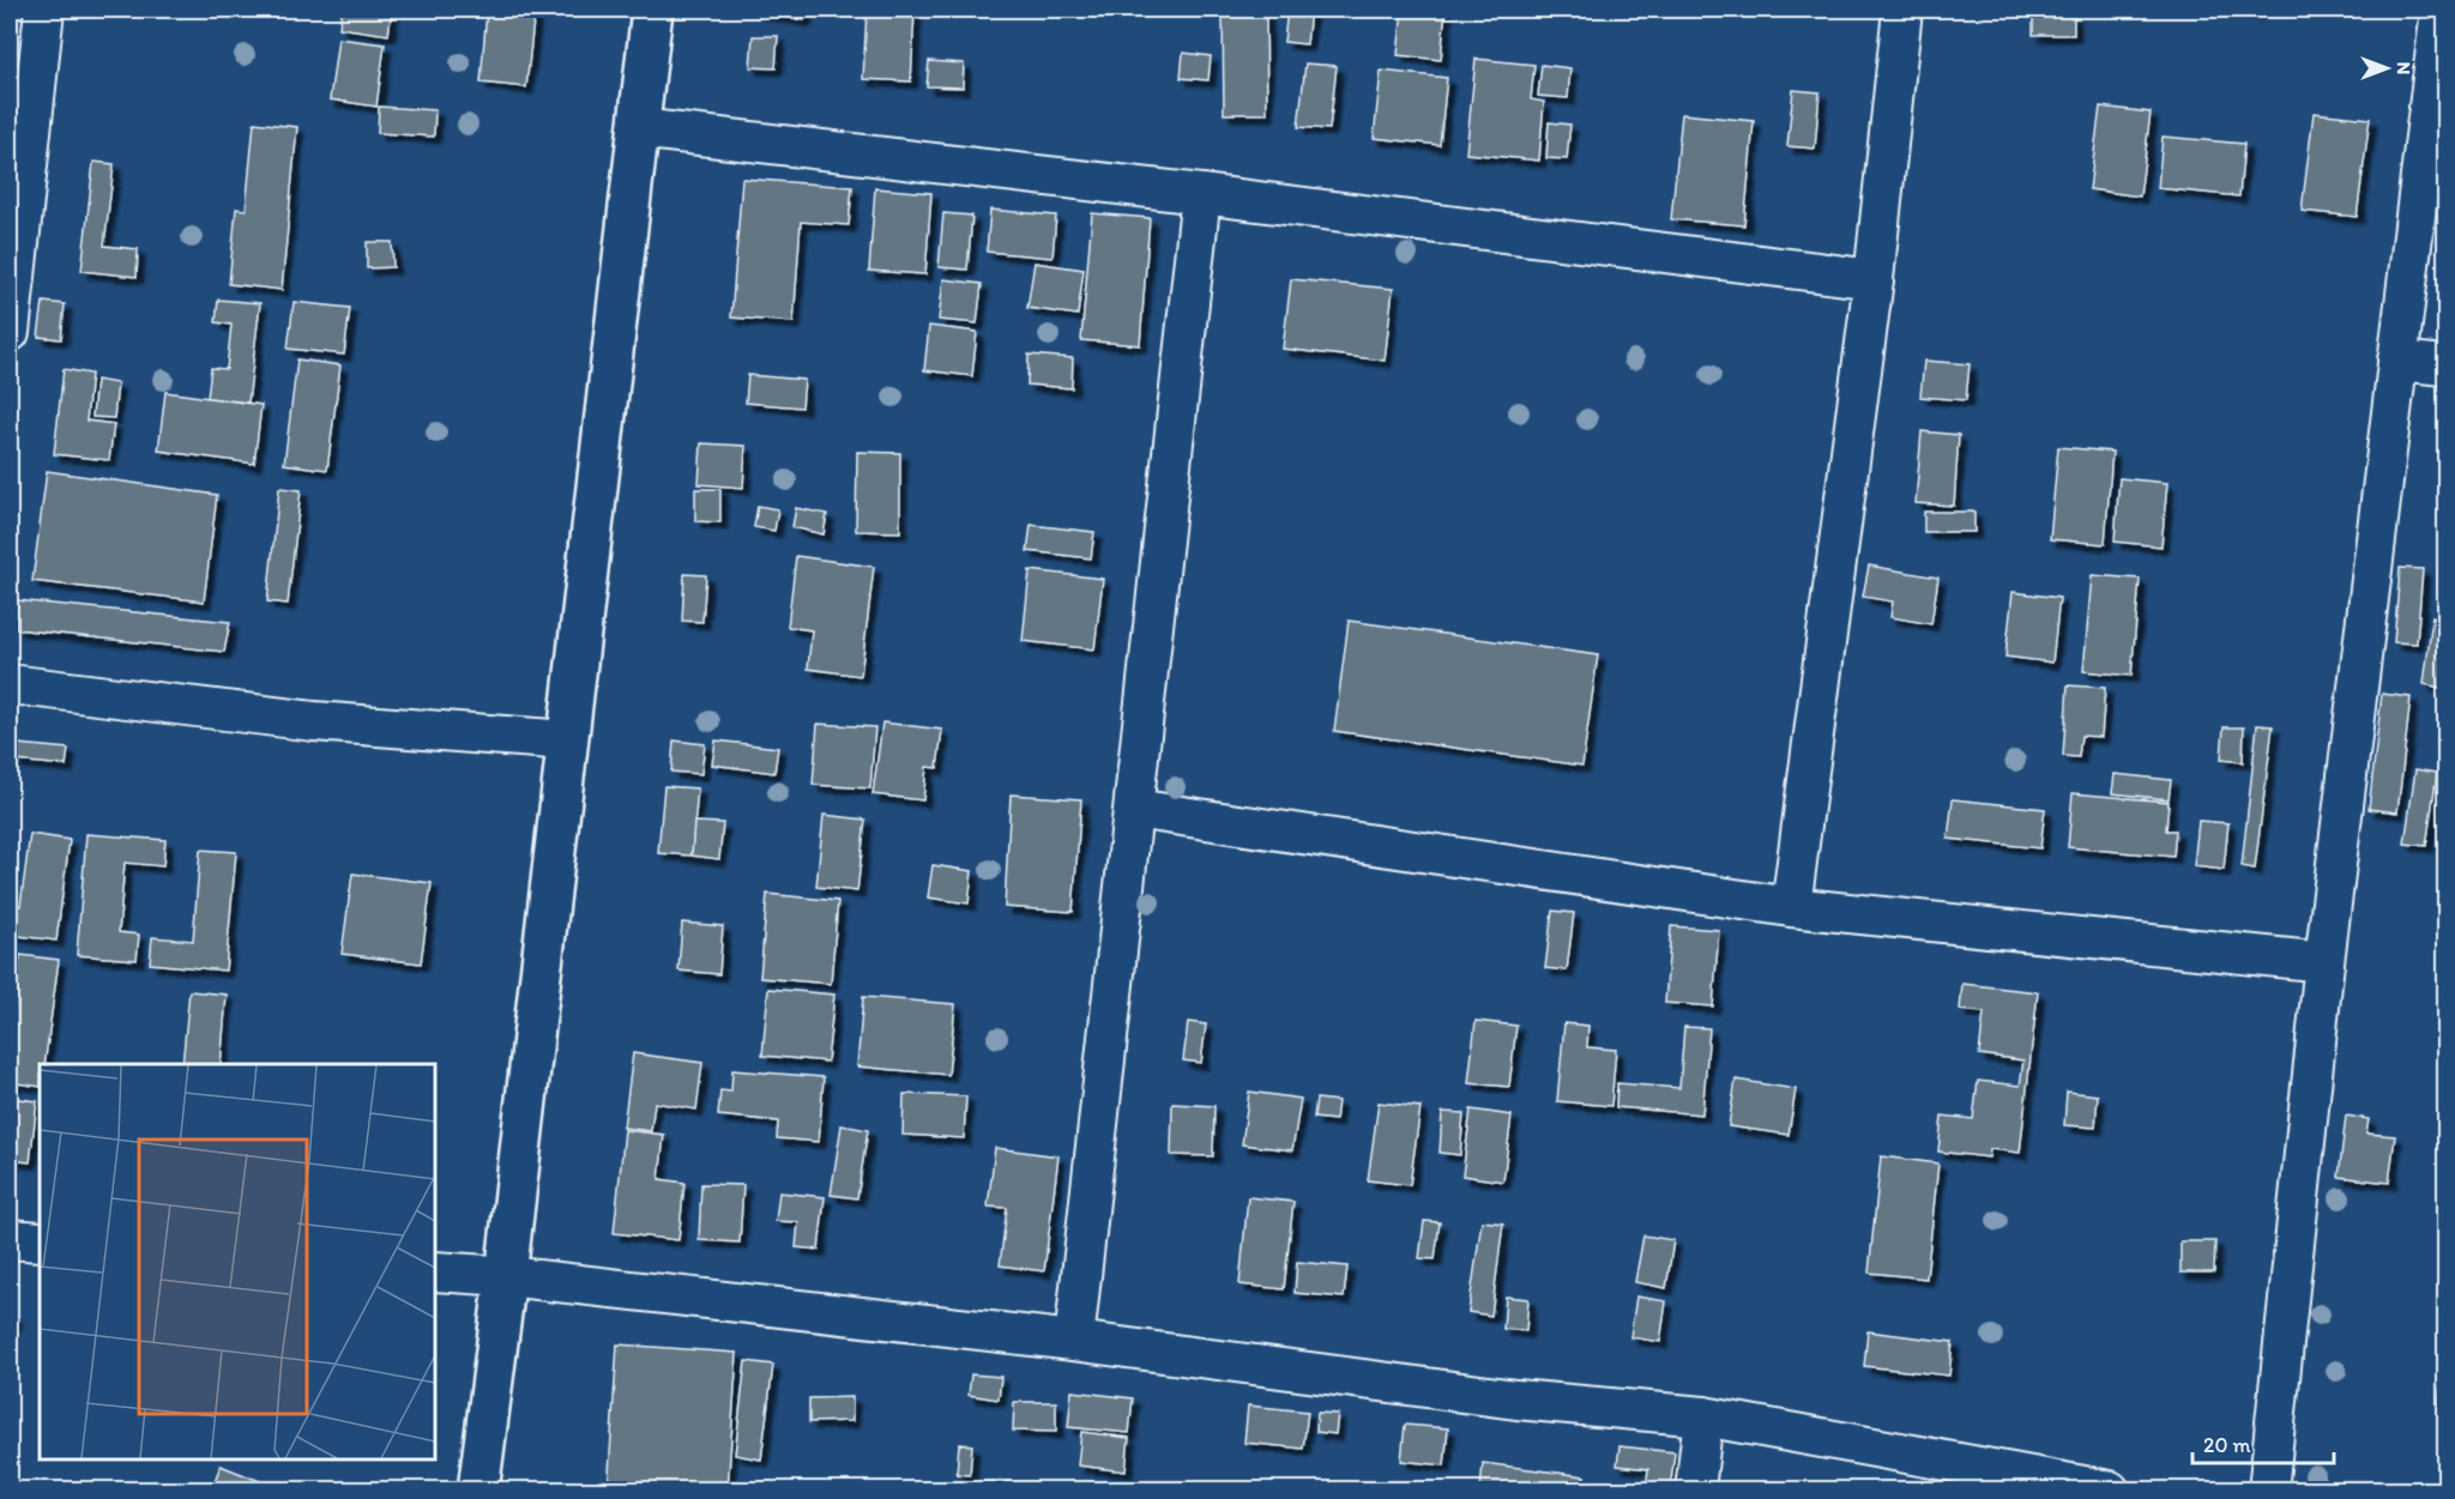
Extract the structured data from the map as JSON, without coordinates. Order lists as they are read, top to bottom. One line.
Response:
{"scale_bar":"20 m","north":"right"}
